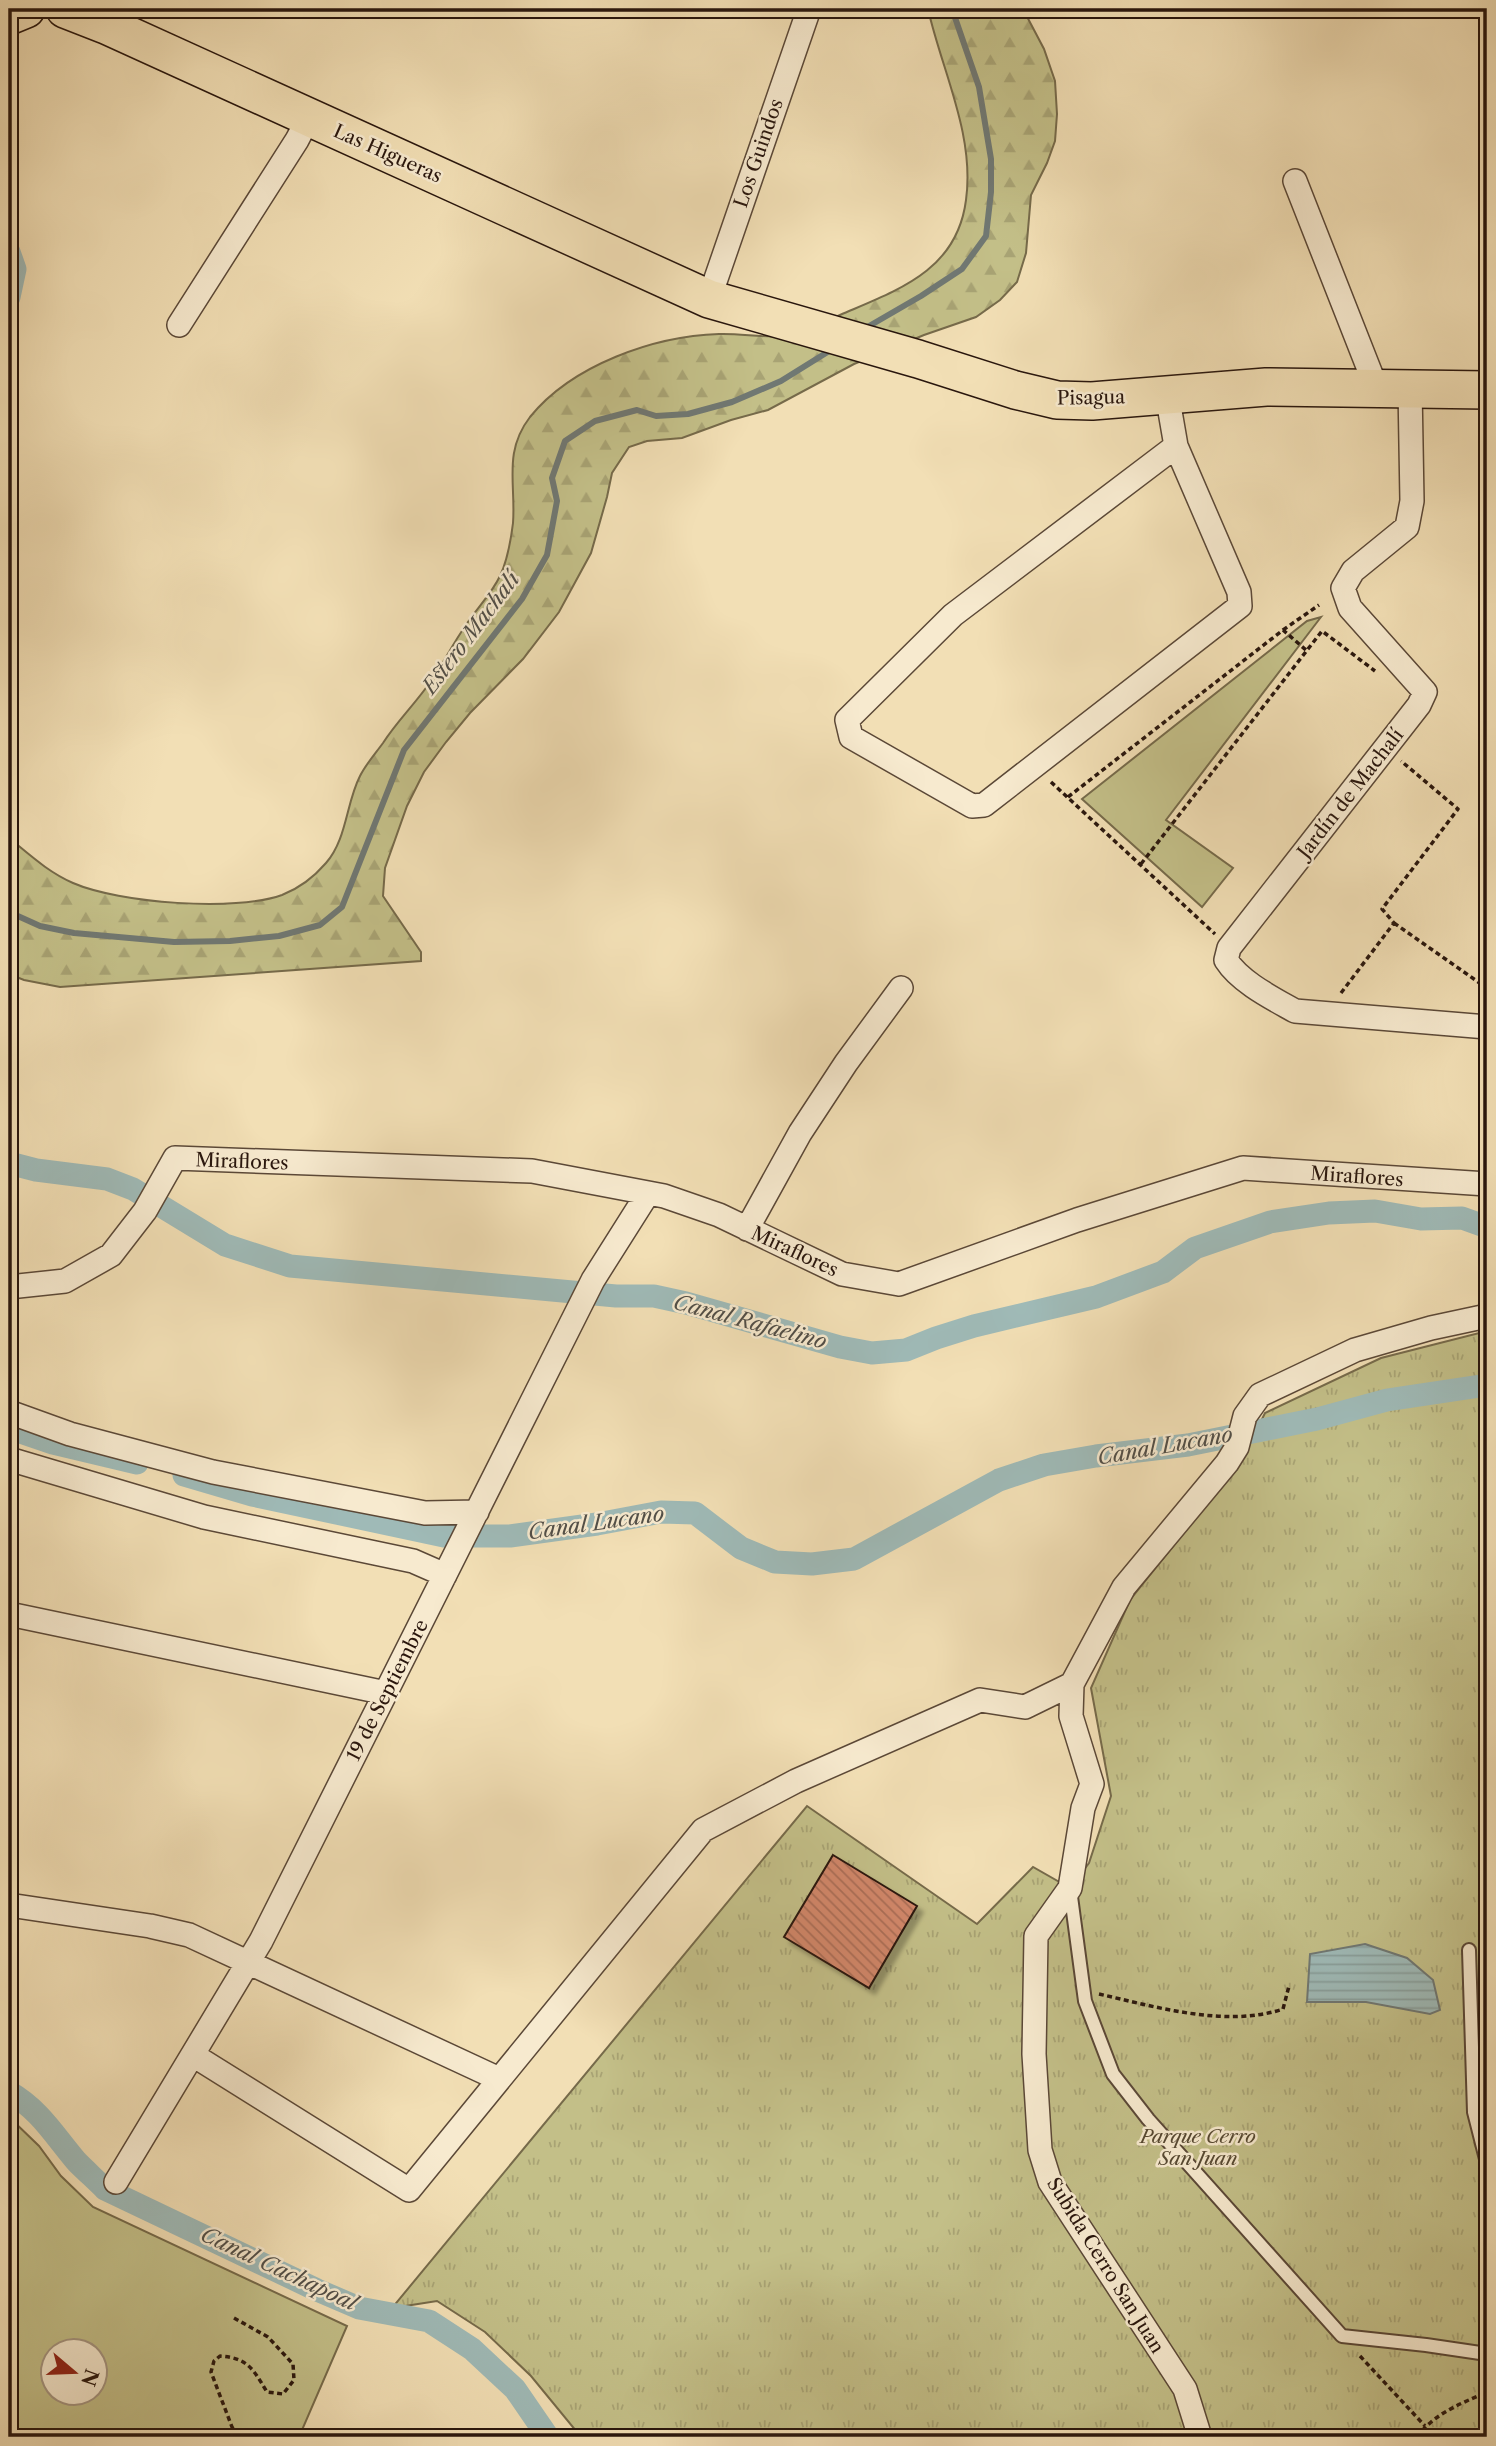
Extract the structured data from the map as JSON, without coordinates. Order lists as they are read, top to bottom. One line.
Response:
{"streets":{"main road":["Las Higueras","Pisagua"],"street":["Los Guindos","Jardín de Machalí","Miraflores","19 de Septiembre","Subida Cerro San Juan"]},"crossings":[["Las Higueras","Los Guindos"],["Las Higueras","Pisagua"],["Los Guindos","Pisagua"],["Pisagua","Jardín de Machalí"],["Miraflores","19 de Septiembre"]],"water":["Estero Machalí","Canal Rafaelino","Canal Lucano","Canal Cachapoal"],"parks":["Parque Cerro San Juan"],"north":"right"}
